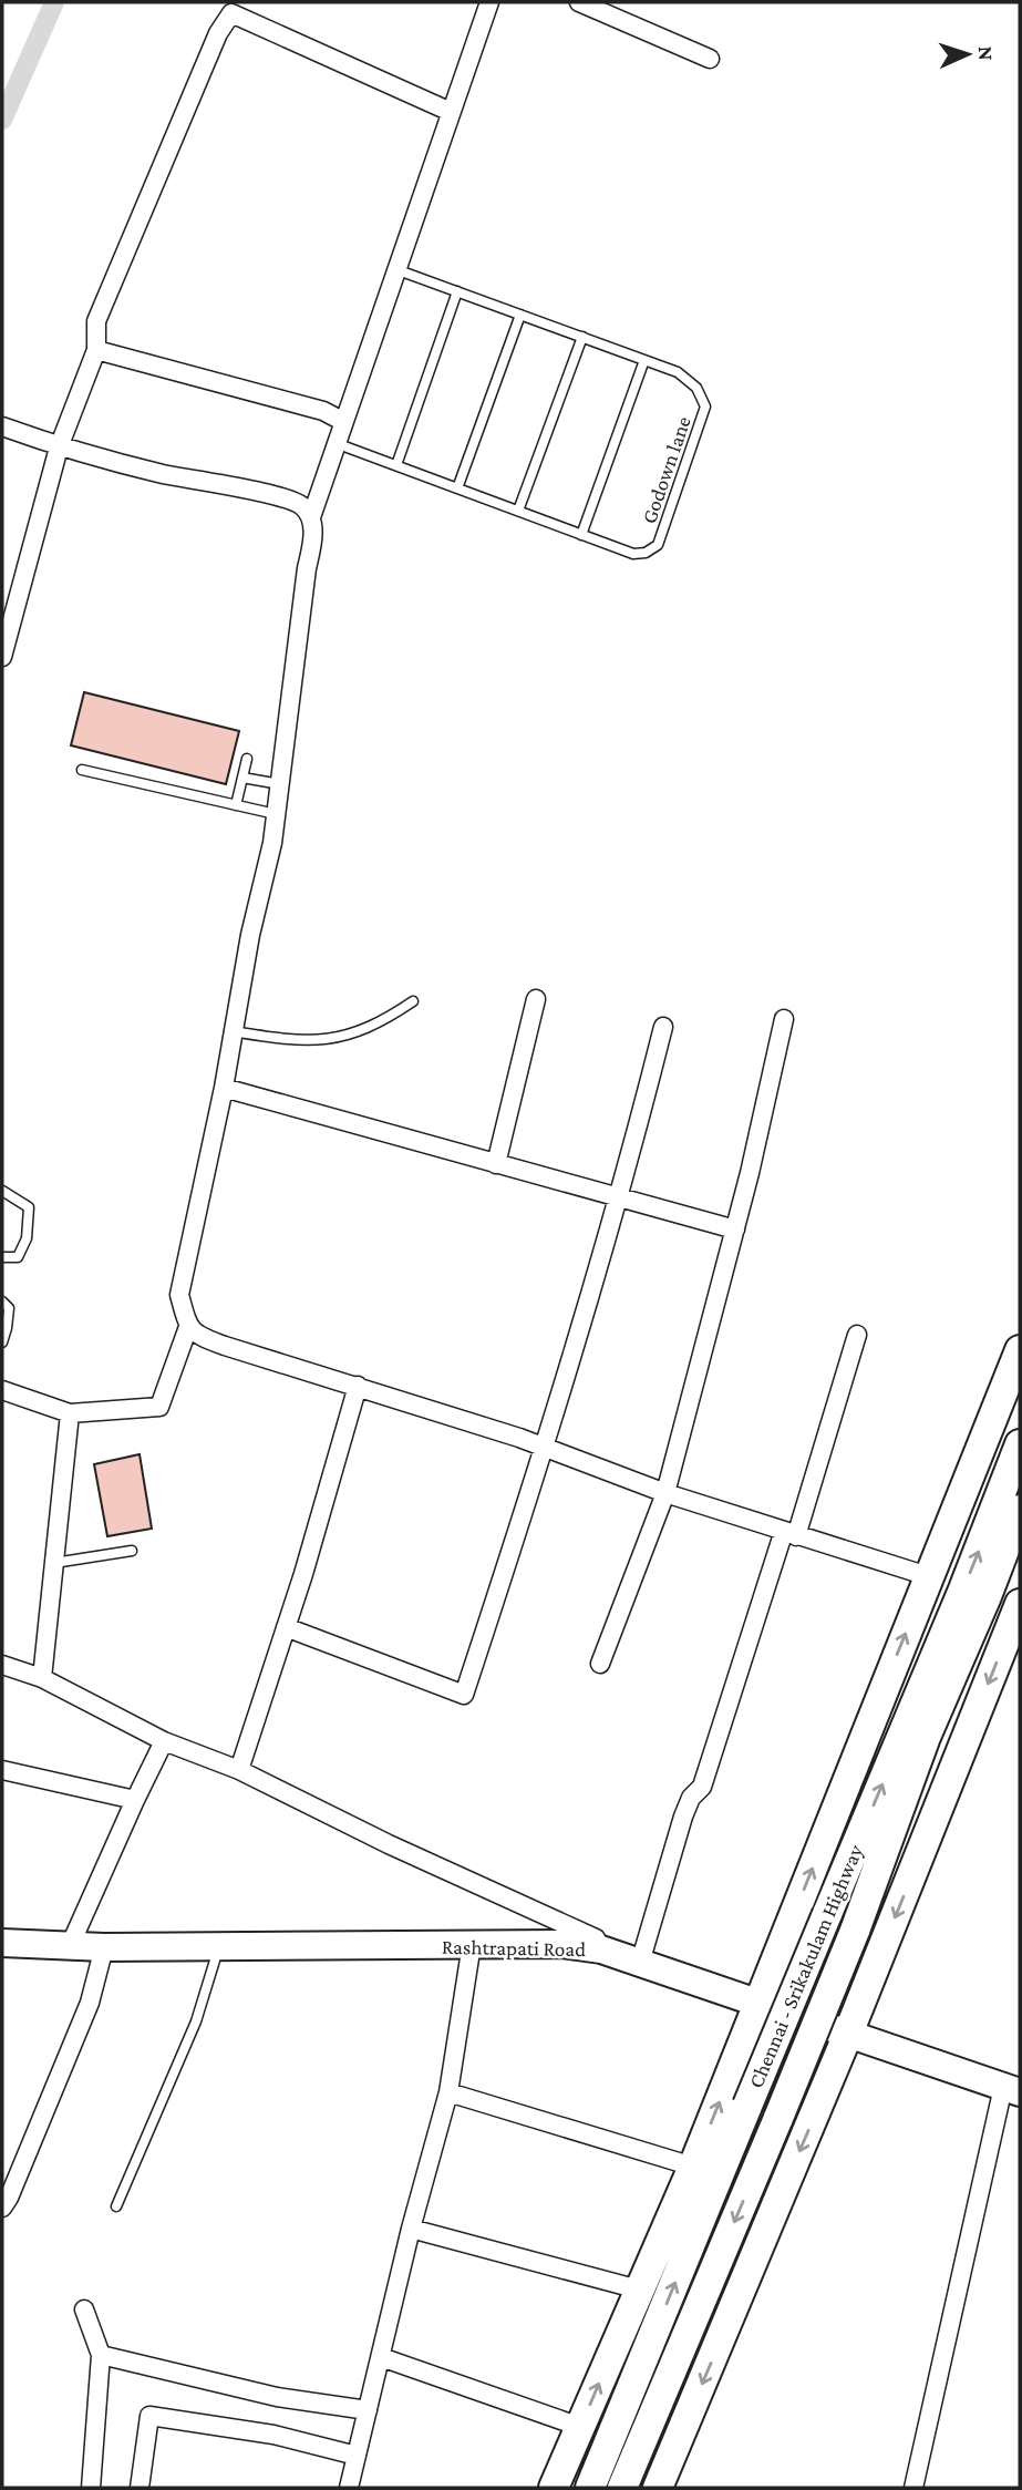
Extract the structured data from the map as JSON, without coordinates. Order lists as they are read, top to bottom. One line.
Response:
{"streets":{"highway":["Chennai - Srikakulam Highway"],"main road":["Rashtrapati Road"],"lane":["Godown lane"]},"north":"right"}
